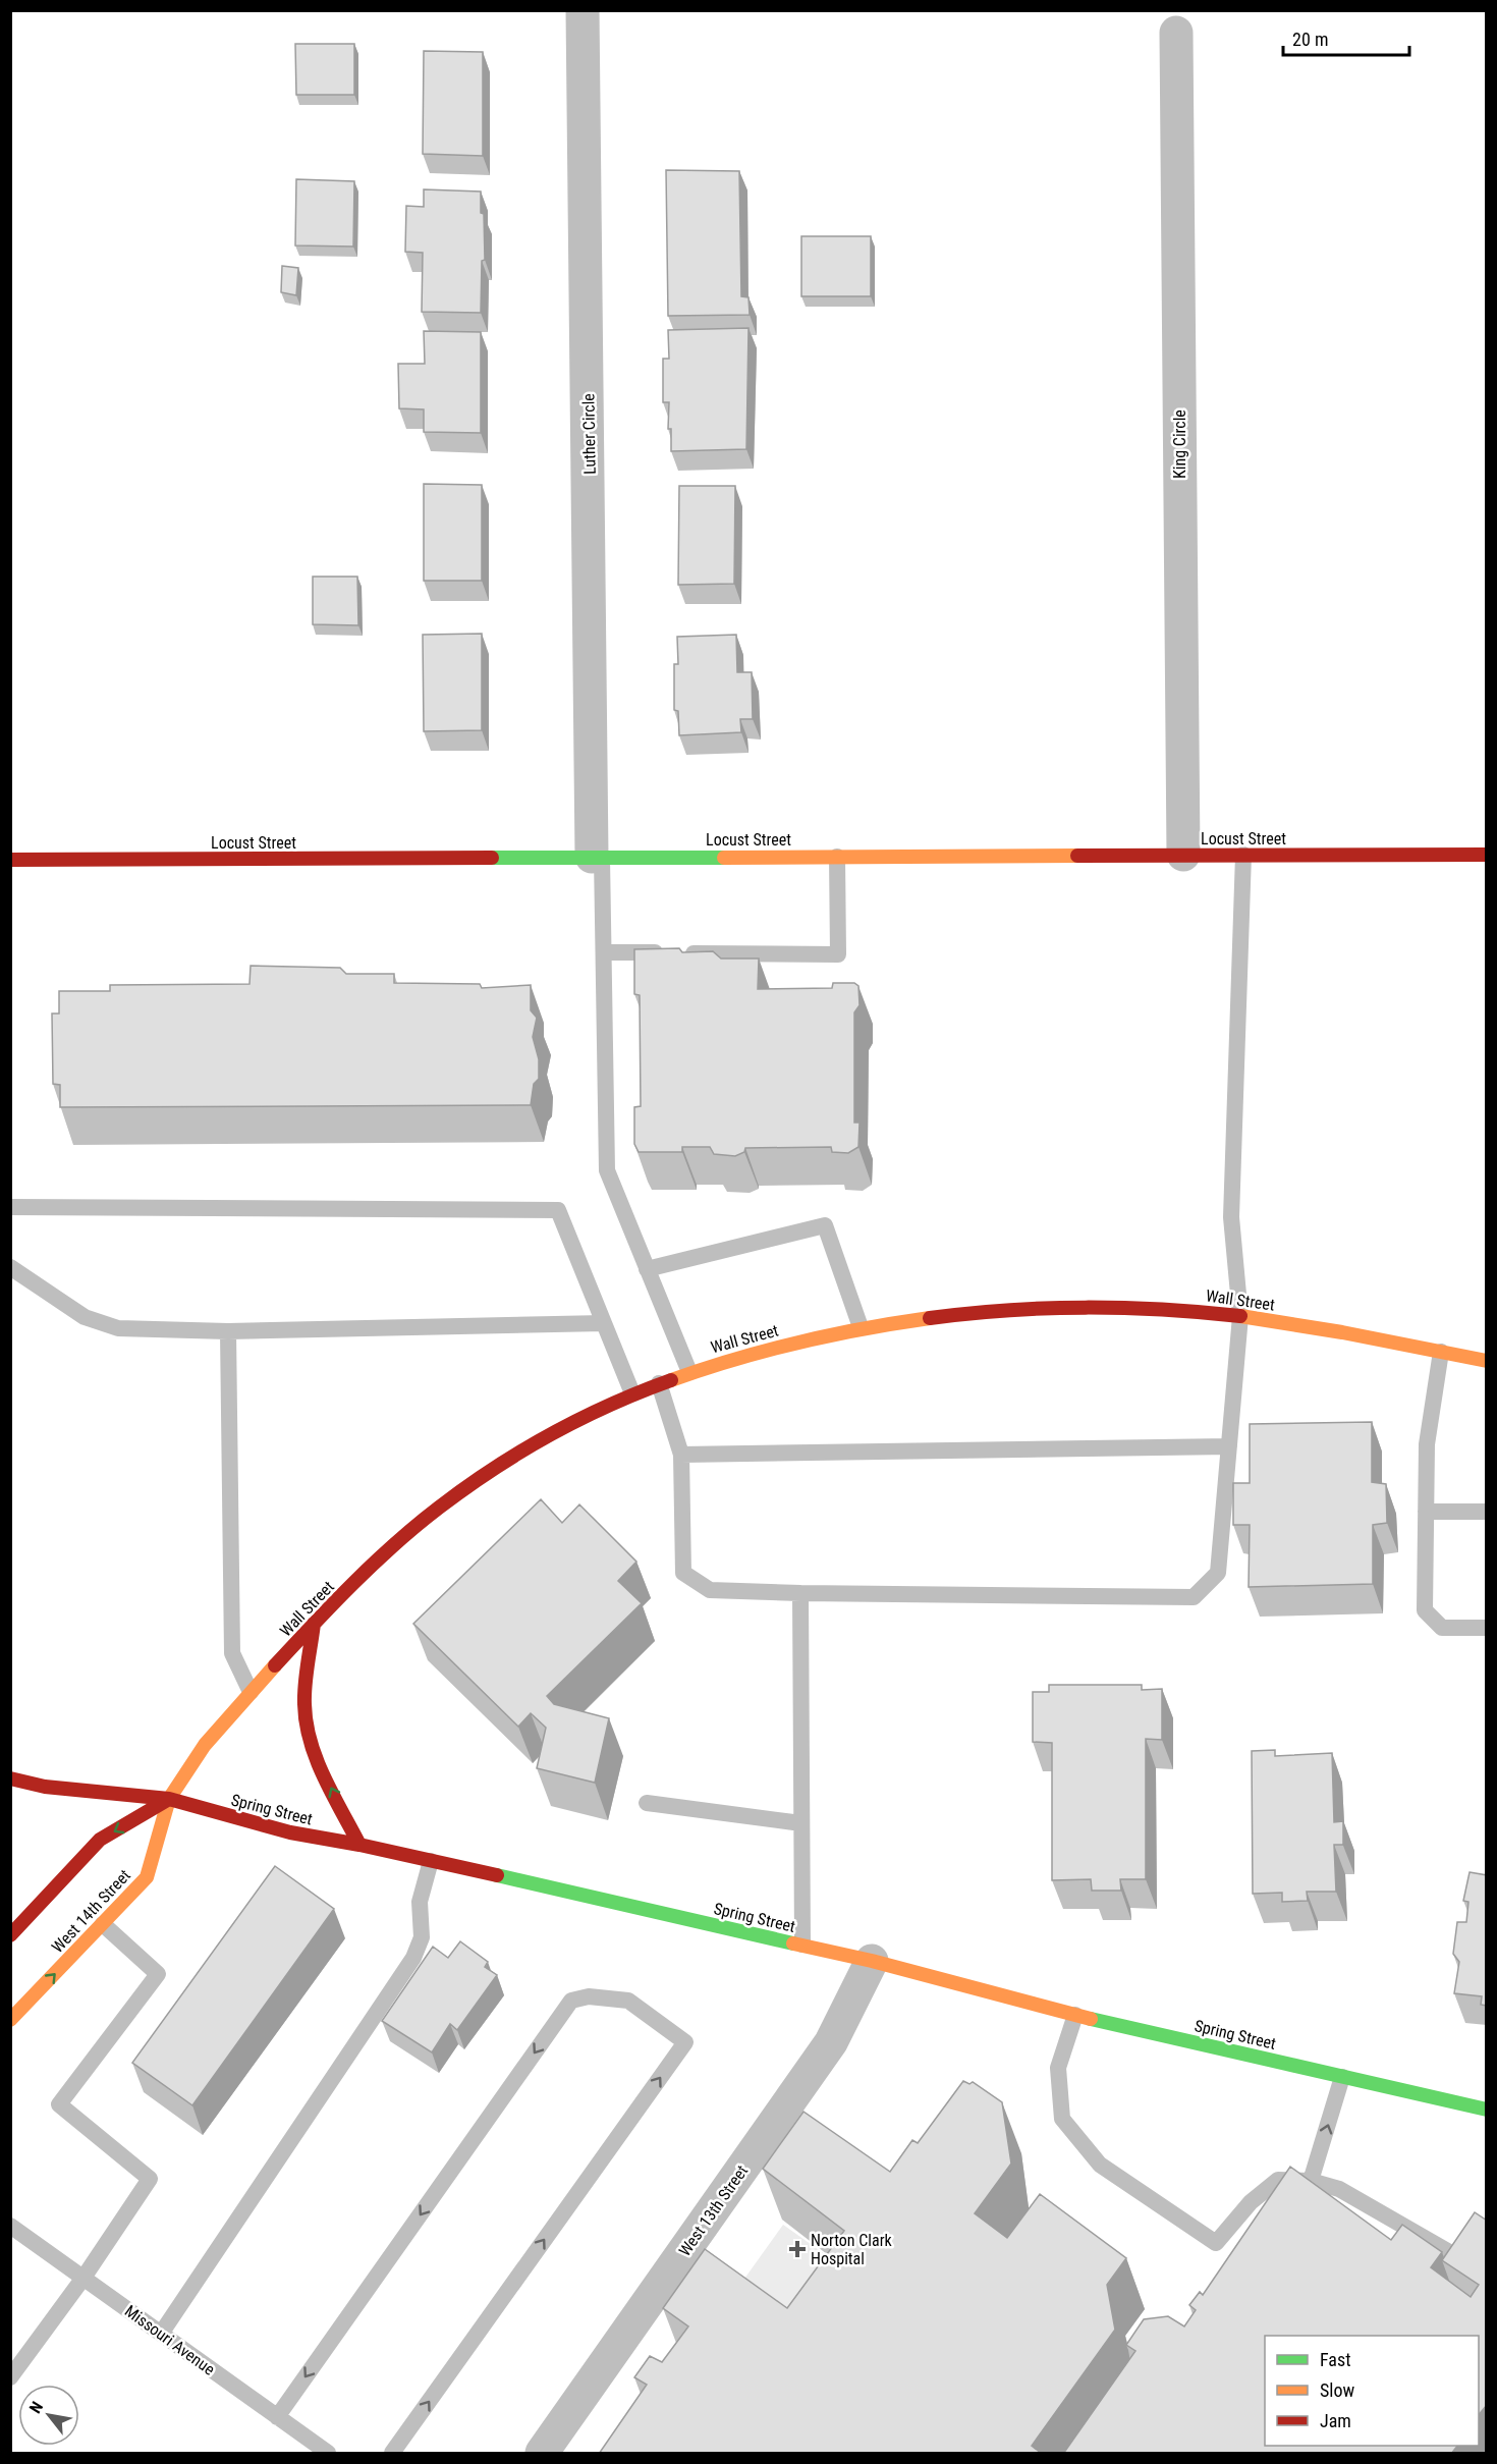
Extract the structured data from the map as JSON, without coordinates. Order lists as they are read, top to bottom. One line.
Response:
{"streets":{"street":["Luther Circle","King Circle","Locust Street","Wall Street","Spring Street","West 14th Street","West 13th Street"],"lane":["Missouri Avenue"]},"crossings":[["Luther Circle","Locust Street"],["King Circle","Locust Street"],["Wall Street","Spring Street"],["Wall Street","West 14th Street"],["Spring Street","West 14th Street"],["Spring Street","West 13th Street"]],"places":{"health":["Norton Clark Hospital"]},"legend":["Fast","Slow","Jam"],"scale_bar":"20 m","north":"top left"}
